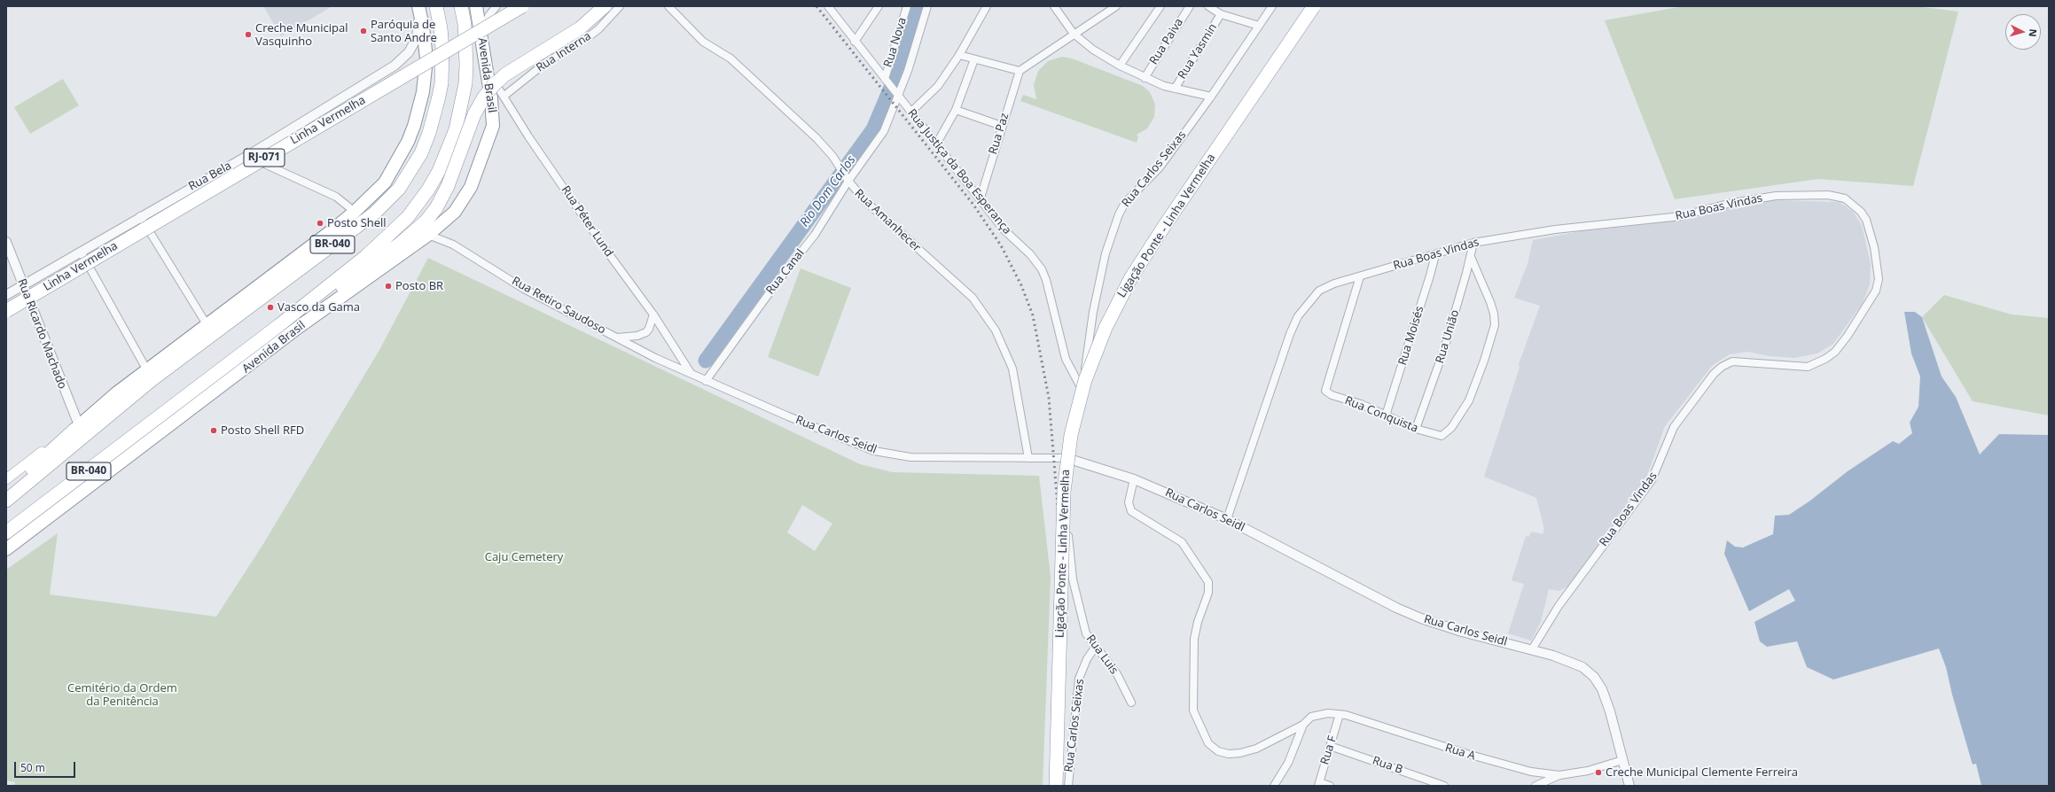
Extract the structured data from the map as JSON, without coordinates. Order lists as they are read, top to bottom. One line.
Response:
{"streets":{"highway":["Avenida Brasil","Linha Vermelha","RJ-071","Ligação Ponte - Linha Vermelha","BR-040"],"street":["Rua Paiva","Rua Nova","Rua Yasmin","Rua Interna","Rua Paz","Rua Carlos Seixas","Rua Justiça da Boa Esperança","Rua Bela","Rua Boas Vindas","Rua Amanhecer","Rua Péter Lund","Rua Canal","Rua Retiro Saudoso","Rua Ricardo Machado","Rua Moisés","Rua União","Rua Conquista","Rua Carlos Seidl","Rua Luis","Rua F","Rua A","Rua B"]},"crossings":[["Rua Nova","Rua Justiça da Boa Esperança"],["Rua Interna","Rua Péter Lund"],["Avenida Brasil","Rua Péter Lund"],["Avenida Brasil","Rua Retiro Saudoso"],["Rua Paz","Rua Justiça da Boa Esperança"],["Rua Carlos Seixas","Rua Justiça da Boa Esperança"],["Rua Carlos Seixas","Rua Carlos Seidl"],["Rua Carlos Seixas","Rua Luis"],["Rua Justiça da Boa Esperança","Rua Canal"],["Rua Bela","Rua Ricardo Machado"],["Rua Boas Vindas","Rua Moisés"],["Rua Boas Vindas","Rua União"],["Rua Boas Vindas","Rua Conquista"],["Rua Boas Vindas","Rua Carlos Seidl"],["Rua Amanhecer","Rua Canal"],["Rua Amanhecer","Rua Carlos Seidl"],["Rua Péter Lund","Rua Retiro Saudoso"],["Rua Péter Lund","Rua Carlos Seidl"],["Rua Canal","Rua Carlos Seidl"],["Rua Retiro Saudoso","Rua Carlos Seidl"],["Rua Moisés","Rua Conquista"],["Rua União","Rua Conquista"],["Rua Carlos Seidl","Rua Luis"],["Rua Carlos Seidl","Rua A"],["Rua F","Rua A"],["Rua F","Rua B"]],"water":["Rio Dom Carlos"],"parks":["Caju Cemetery","Cemitério da Ordem da Penitência"],"places":["Paróquia de Santo Andre","Creche Municipal Vasquinho","Posto Shell","Posto BR","Vasco da Gama","Posto Shell RFD","Creche Municipal Clemente Ferreira"],"scale_bar":"50 m","north":"right"}
